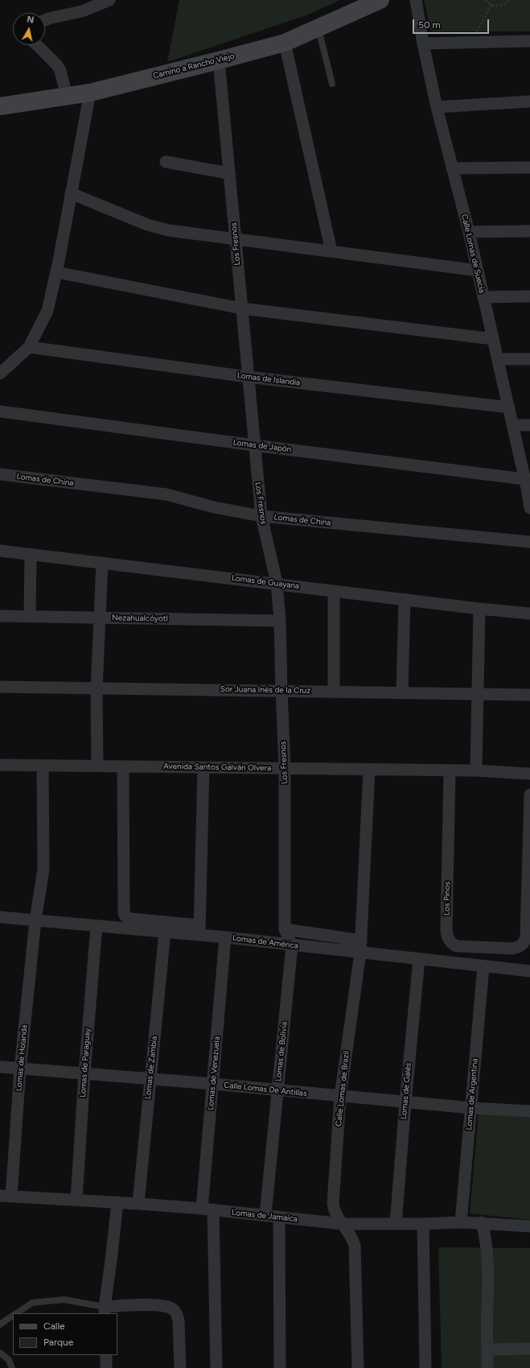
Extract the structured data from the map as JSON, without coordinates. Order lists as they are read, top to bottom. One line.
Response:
{"streets":{"street":["Camino a Rancho Viejo","Los Fresnos","Calle Lomas de Suecia","Lomas de Islandia","Lomas de Japón","Lomas de China","Lomas de Guayana","Nezahualcóyotl","Sor Juana Inés de la Cruz","Avenida Santos Galván Olvera","Los Pinos","Lomas de América","Lomas de Bolivia","Lomas de Holanda","Lomas de Paraguay","Lomas de Zambia","Lomas de Venezuela","Calle Lomas de Brazil","Calle Lomas De Antillas","Lomas de Galés","Lomas de Argentina","Lomas de Jamaica"]},"crossings":[["Camino a Rancho Viejo","Los Fresnos"],["Los Fresnos","Lomas de Islandia"],["Los Fresnos","Lomas de Japón"],["Los Fresnos","Lomas de China"],["Los Fresnos","Lomas de Guayana"],["Los Fresnos","Nezahualcóyotl"],["Los Fresnos","Sor Juana Inés de la Cruz"],["Los Fresnos","Avenida Santos Galván Olvera"],["Los Fresnos","Lomas de América"],["Los Fresnos","Lomas de Bolivia"],["Calle Lomas de Suecia","Lomas de Islandia"],["Calle Lomas de Suecia","Lomas de Japón"],["Avenida Santos Galván Olvera","Los Pinos"],["Avenida Santos Galván Olvera","Lomas de Holanda"],["Avenida Santos Galván Olvera","Calle Lomas de Brazil"],["Lomas de América","Lomas de Bolivia"],["Lomas de América","Lomas de Holanda"],["Lomas de América","Lomas de Paraguay"],["Lomas de América","Lomas de Zambia"],["Lomas de América","Lomas de Venezuela"],["Lomas de América","Calle Lomas de Brazil"],["Lomas de América","Lomas de Galés"],["Lomas de América","Lomas de Argentina"],["Lomas de Bolivia","Calle Lomas De Antillas"],["Lomas de Bolivia","Lomas de Jamaica"],["Lomas de Holanda","Calle Lomas De Antillas"],["Lomas de Holanda","Lomas de Jamaica"],["Lomas de Paraguay","Calle Lomas De Antillas"],["Lomas de Paraguay","Lomas de Jamaica"],["Lomas de Zambia","Calle Lomas De Antillas"],["Lomas de Zambia","Lomas de Jamaica"],["Lomas de Venezuela","Calle Lomas De Antillas"],["Lomas de Venezuela","Lomas de Jamaica"],["Calle Lomas de Brazil","Calle Lomas De Antillas"],["Calle Lomas de Brazil","Lomas de Jamaica"],["Calle Lomas De Antillas","Lomas de Galés"],["Calle Lomas De Antillas","Lomas de Argentina"],["Lomas de Galés","Lomas de Jamaica"],["Lomas de Argentina","Lomas de Jamaica"]],"legend":["Calle","Parque"],"scale_bar":"50 m","north":"top"}
